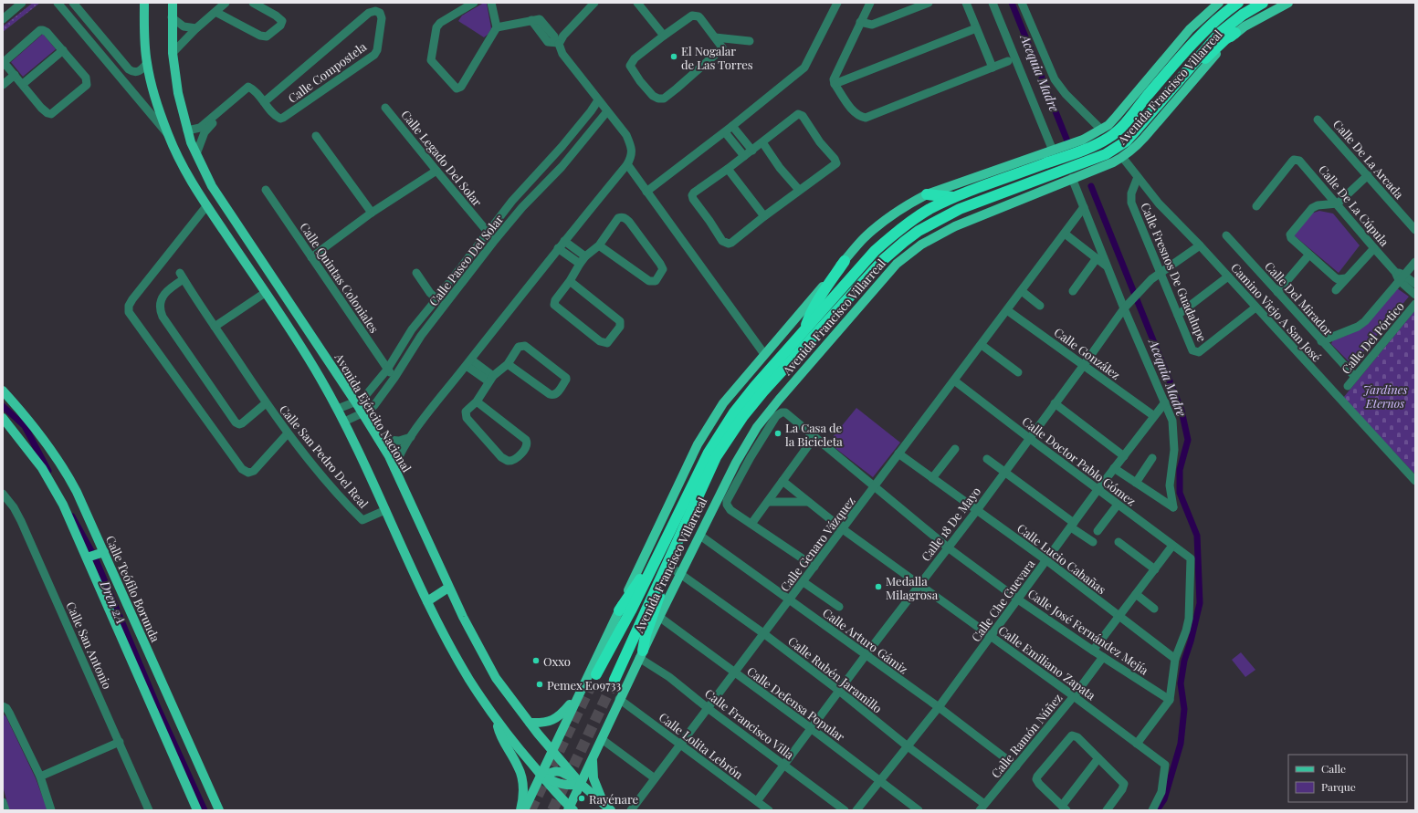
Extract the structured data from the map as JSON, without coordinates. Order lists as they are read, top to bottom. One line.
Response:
{"streets":{"highway":["Avenida Francisco Villarreal"],"main road":["Avenida Ejército Nacional","Calle Teófilo Borunda"],"street":["Calle Compostela","Calle Legado Del Solar","Calle De La Arcada","Calle De La Cúpula","Calle Paseo Del Solar","Calle Fresnos De Guadalupe","Calle Quintas Coloniales","Calle Del Mirador","Camino Viejo A San José","Calle Del Pórtico","Calle González","Calle San Pedro Del Real","Calle Doctor Pablo Gómez","Calle 18 De Mayo","Calle Genaro Vázquez","Calle Lucio Cabañas","Calle Che Guevara","Calle José Fernández Mejía","Calle Arturo Gámiz","Calle San Antonio","Calle Emiliano Zapata","Calle Rubén Jaramillo","Calle Defensa Popular","Calle Francisco Villa","Calle Ramón Núñez","Calle Lolita Lebrón"]},"crossings":[["Avenida Francisco Villarreal","Camino Viejo A San José"],["Avenida Francisco Villarreal","Avenida Ejército Nacional"],["Avenida Francisco Villarreal","Calle Arturo Gámiz"],["Avenida Francisco Villarreal","Calle Rubén Jaramillo"],["Avenida Francisco Villarreal","Calle Defensa Popular"],["Avenida Francisco Villarreal","Calle Francisco Villa"],["Avenida Francisco Villarreal","Calle Lolita Lebrón"],["Calle Legado Del Solar","Calle Paseo Del Solar"],["Calle Paseo Del Solar","Calle Quintas Coloniales"],["Calle Paseo Del Solar","Avenida Ejército Nacional"],["Calle Fresnos De Guadalupe","Camino Viejo A San José"],["Calle Fresnos De Guadalupe","Calle 18 De Mayo"],["Calle Del Mirador","Calle Del Pórtico"],["Camino Viejo A San José","Calle 18 De Mayo"],["Calle González","Calle 18 De Mayo"],["Calle González","Calle Genaro Vázquez"],["Calle González","Calle Che Guevara"],["Calle Doctor Pablo Gómez","Calle 18 De Mayo"],["Calle Doctor Pablo Gómez","Calle Genaro Vázquez"],["Calle Doctor Pablo Gómez","Calle Lucio Cabañas"],["Calle Doctor Pablo Gómez","Calle Che Guevara"],["Calle 18 De Mayo","Calle Lucio Cabañas"],["Calle 18 De Mayo","Calle José Fernández Mejía"],["Calle 18 De Mayo","Calle Arturo Gámiz"],["Calle 18 De Mayo","Calle Emiliano Zapata"],["Calle 18 De Mayo","Calle Rubén Jaramillo"],["Calle 18 De Mayo","Calle Defensa Popular"],["Calle 18 De Mayo","Calle Francisco Villa"],["Calle 18 De Mayo","Calle Lolita Lebrón"],["Calle Genaro Vázquez","Calle Lucio Cabañas"],["Calle Genaro Vázquez","Calle José Fernández Mejía"],["Calle Genaro Vázquez","Calle Arturo Gámiz"],["Calle Genaro Vázquez","Calle Emiliano Zapata"],["Calle Genaro Vázquez","Calle Rubén Jaramillo"],["Calle Genaro Vázquez","Calle Defensa Popular"],["Calle Genaro Vázquez","Calle Francisco Villa"],["Calle Genaro Vázquez","Calle Lolita Lebrón"],["Calle Lucio Cabañas","Calle Che Guevara"],["Calle Che Guevara","Calle José Fernández Mejía"],["Calle Che Guevara","Calle Arturo Gámiz"],["Calle Che Guevara","Calle Emiliano Zapata"],["Calle Che Guevara","Calle Rubén Jaramillo"],["Calle Che Guevara","Calle Defensa Popular"],["Calle José Fernández Mejía","Calle Ramón Núñez"],["Calle Arturo Gámiz","Calle Ramón Núñez"],["Calle Emiliano Zapata","Calle Ramón Núñez"],["Calle Rubén Jaramillo","Calle Ramón Núñez"]],"water":["Acequia Madre","Dren 2A"],"parks":["Jardines Eternos"],"places":["El Nogalar de Las Torres","La Casa de la Bicicleta","Medalla Milagrosa","Oxxo","Pemex E09733","Rayénare"],"legend":["Calle","Parque"]}
